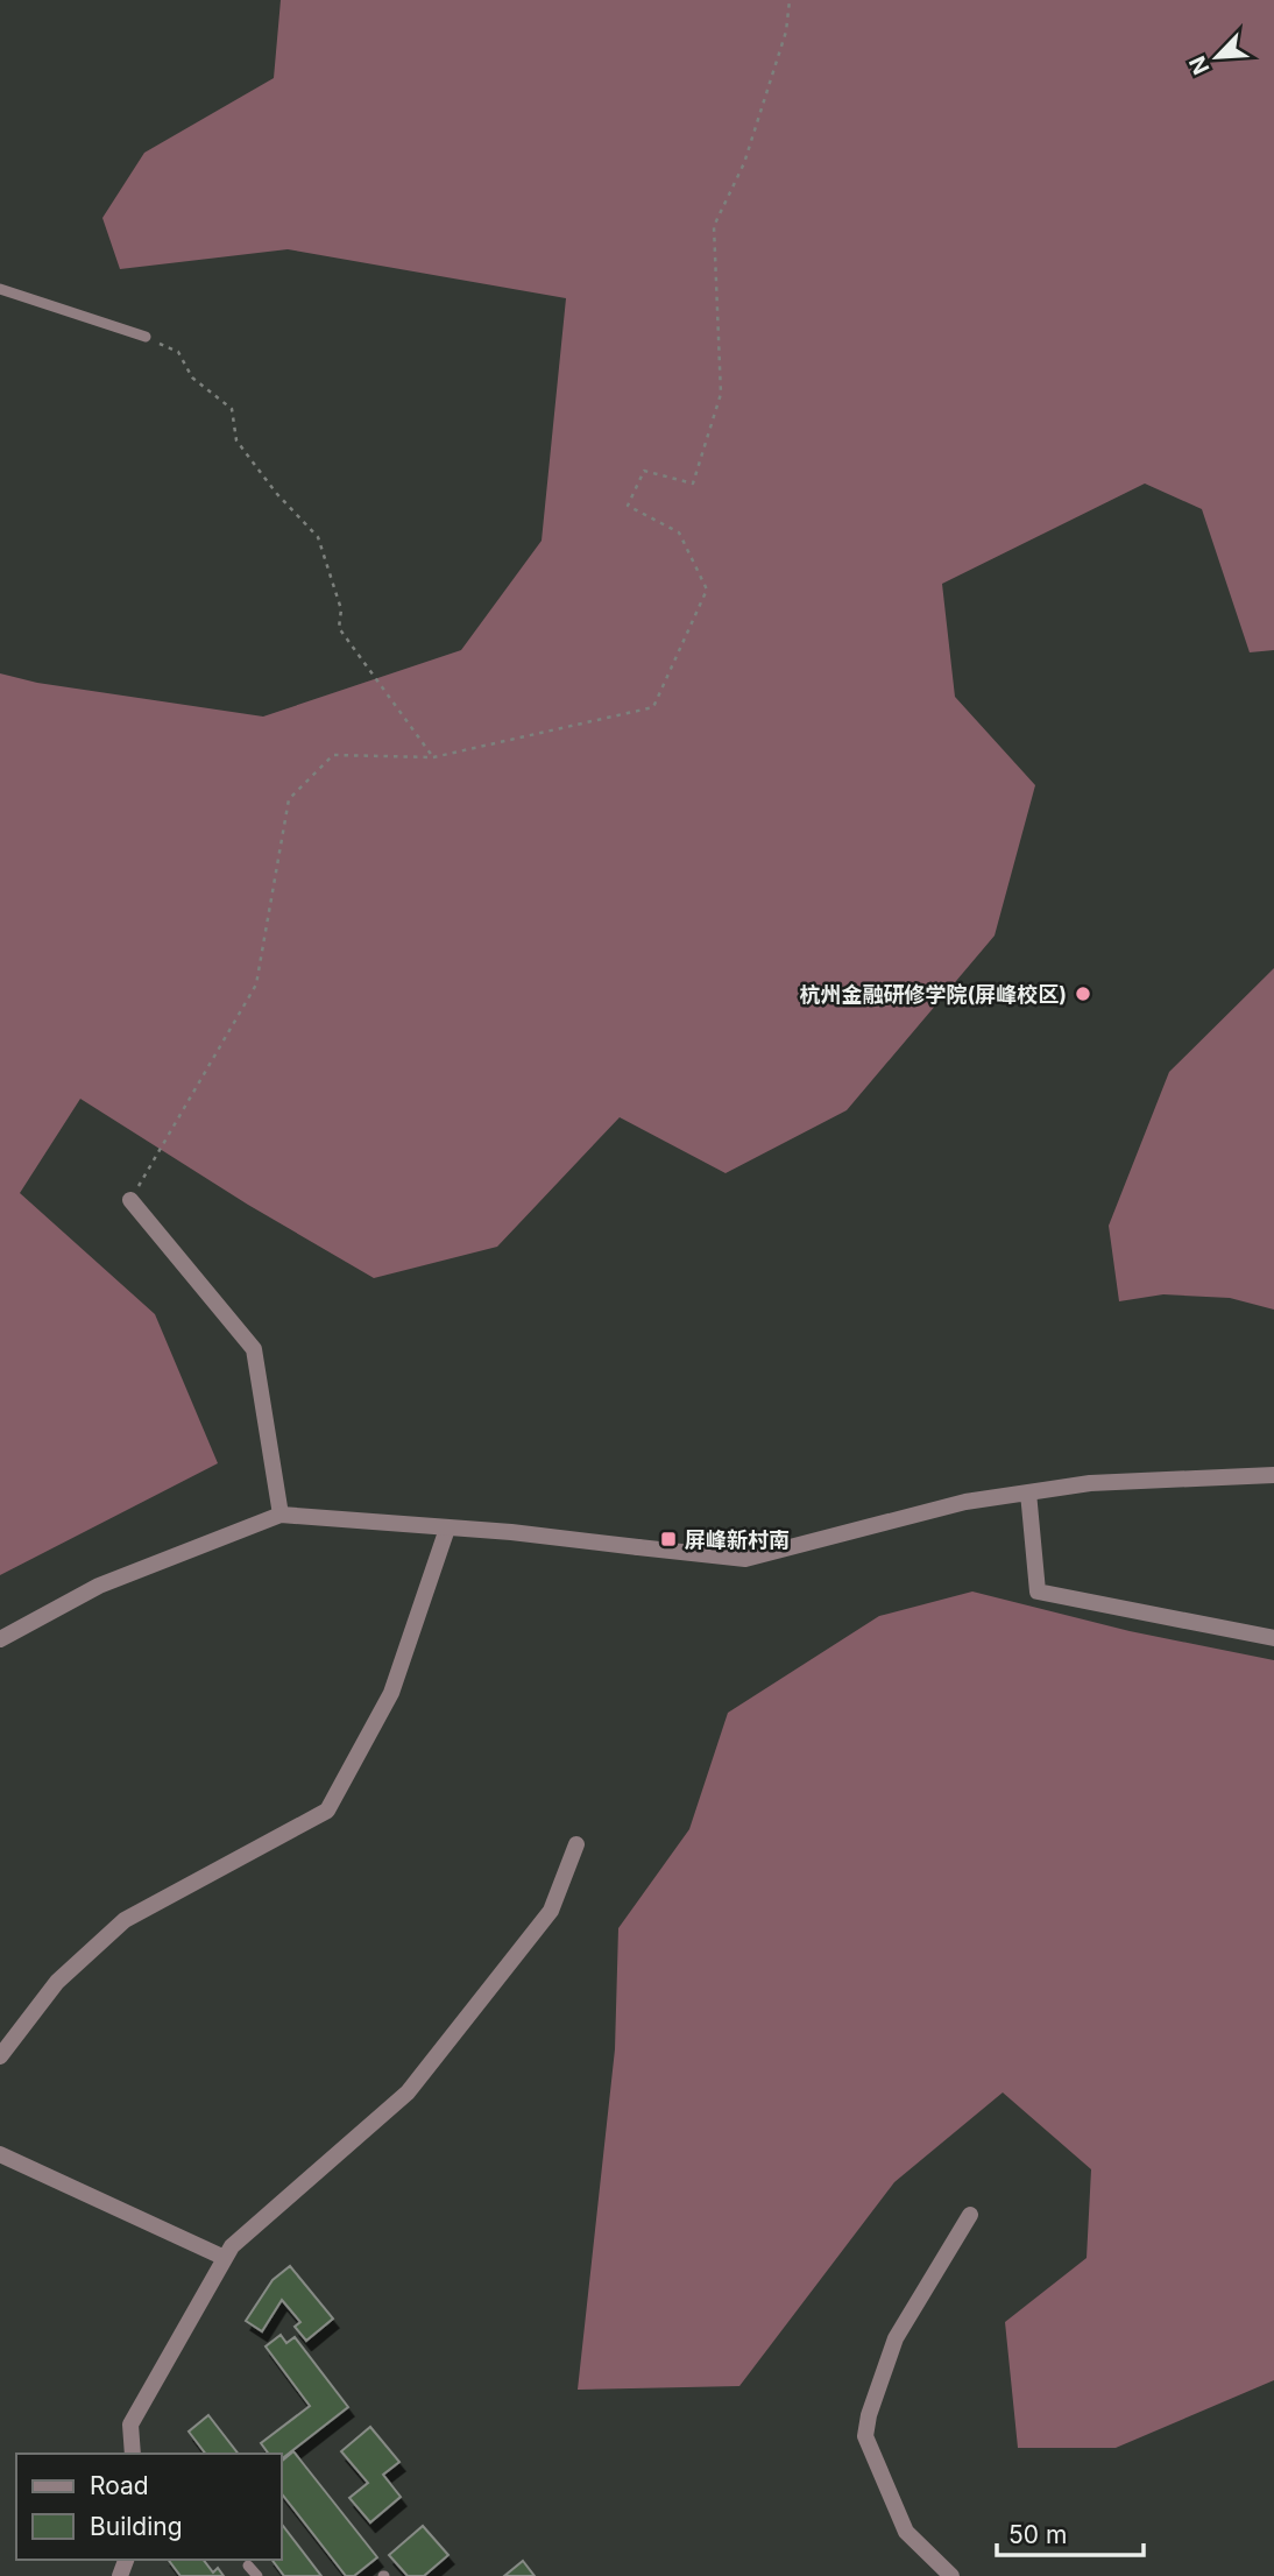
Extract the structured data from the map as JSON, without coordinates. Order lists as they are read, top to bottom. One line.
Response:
{"places":{"other":["杭州金融研修学院(屏峰校区)"],"transit":["屏峰新村南"]},"legend":["Road","Building"],"scale_bar":"50 m","north":"bottom left"}
